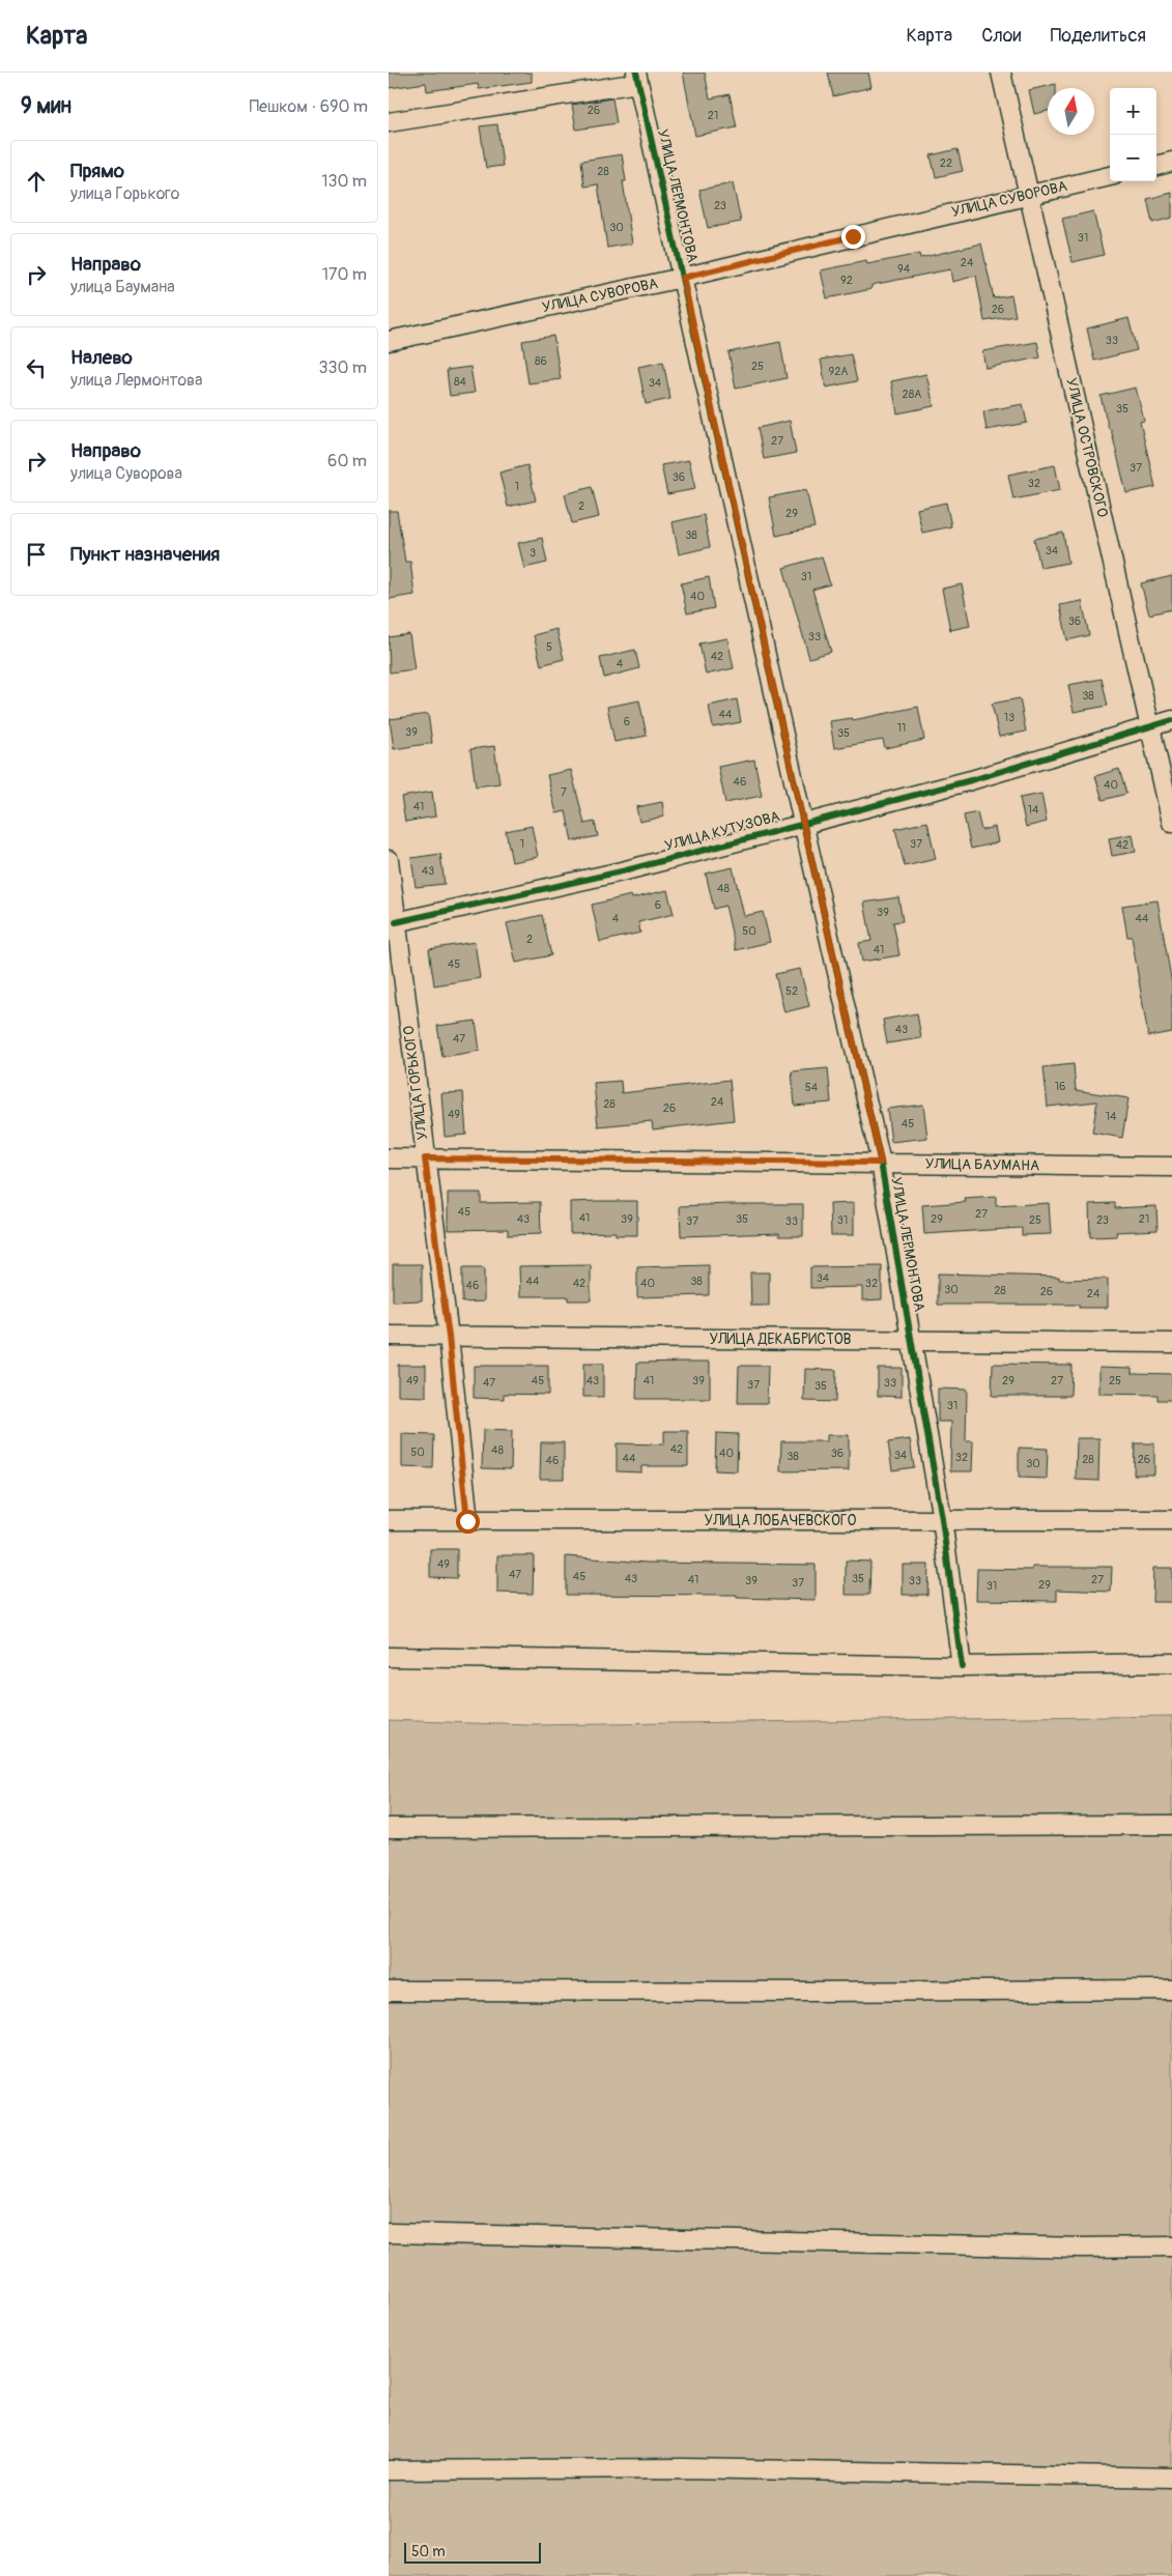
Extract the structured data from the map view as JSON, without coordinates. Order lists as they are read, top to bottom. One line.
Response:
{"streets":{"street":["УЛИЦА ЛЕРМОНТОВА","УЛИЦА СУВОРОВА","УЛИЦА ОСТРОВСКОГО","УЛИЦА КУТУЗОВА","УЛИЦА ГОРЬКОГО","УЛИЦА БАУМАНА","УЛИЦА ДЕКАБРИСТОВ","УЛИЦА ЛОБАЧЕВСКОГО"]},"crossings":[["УЛИЦА ЛЕРМОНТОВА","УЛИЦА СУВОРОВА"],["УЛИЦА ЛЕРМОНТОВА","УЛИЦА КУТУЗОВА"],["УЛИЦА ЛЕРМОНТОВА","УЛИЦА БАУМАНА"],["УЛИЦА ЛЕРМОНТОВА","УЛИЦА ДЕКАБРИСТОВ"],["УЛИЦА ЛЕРМОНТОВА","УЛИЦА ЛОБАЧЕВСКОГО"],["УЛИЦА СУВОРОВА","УЛИЦА ОСТРОВСКОГО"],["УЛИЦА ОСТРОВСКОГО","УЛИЦА КУТУЗОВА"],["УЛИЦА КУТУЗОВА","УЛИЦА ГОРЬКОГО"],["УЛИЦА ГОРЬКОГО","УЛИЦА БАУМАНА"],["УЛИЦА ГОРЬКОГО","УЛИЦА ДЕКАБРИСТОВ"],["УЛИЦА ГОРЬКОГО","УЛИЦА ЛОБАЧЕВСКОГО"]],"house_numbers":["26","21","22","28","23","30","31","24","94","92","26","33","86","25","92А","84","34","28А","35","27","37","36","32","1","2","29","38","34","3","31","40","36","33","5","42","4","38","44","13","6","11","39","35","46","40","7","41","14","1","37","42","43","48","6","39","4","44","50","2","41","45","52","43","47","16","54","24","28","26","49","14","45","45","27","41","43","39","35","29","21","31","25","23","37","33","34","44","38","42","40","32","46","30","28","26","24","49","45","43","41","39","29","27","25","47","33","37","35","31","42","48","50","40","36","34","38","32","44","28","26","46","30","49","47","45","43","35","41","27","39","33","37","29","31"],"scale_bar":"50 m","north":"top","page":{"header":"Карта","nav":["Карта","Слои","Поделиться"],"heading":["9 мин","Пешком · 690 m"],"map_buttons":["+","−"],"list":[["Прямо","улица Горького","130 m"],["Направо","улица Баумана","170 m"],["Налево","улица Лермонтова","330 m"],["Направо","улица Суворова","60 m"],"Пункт назначения"],"scale":"50 m"}}
